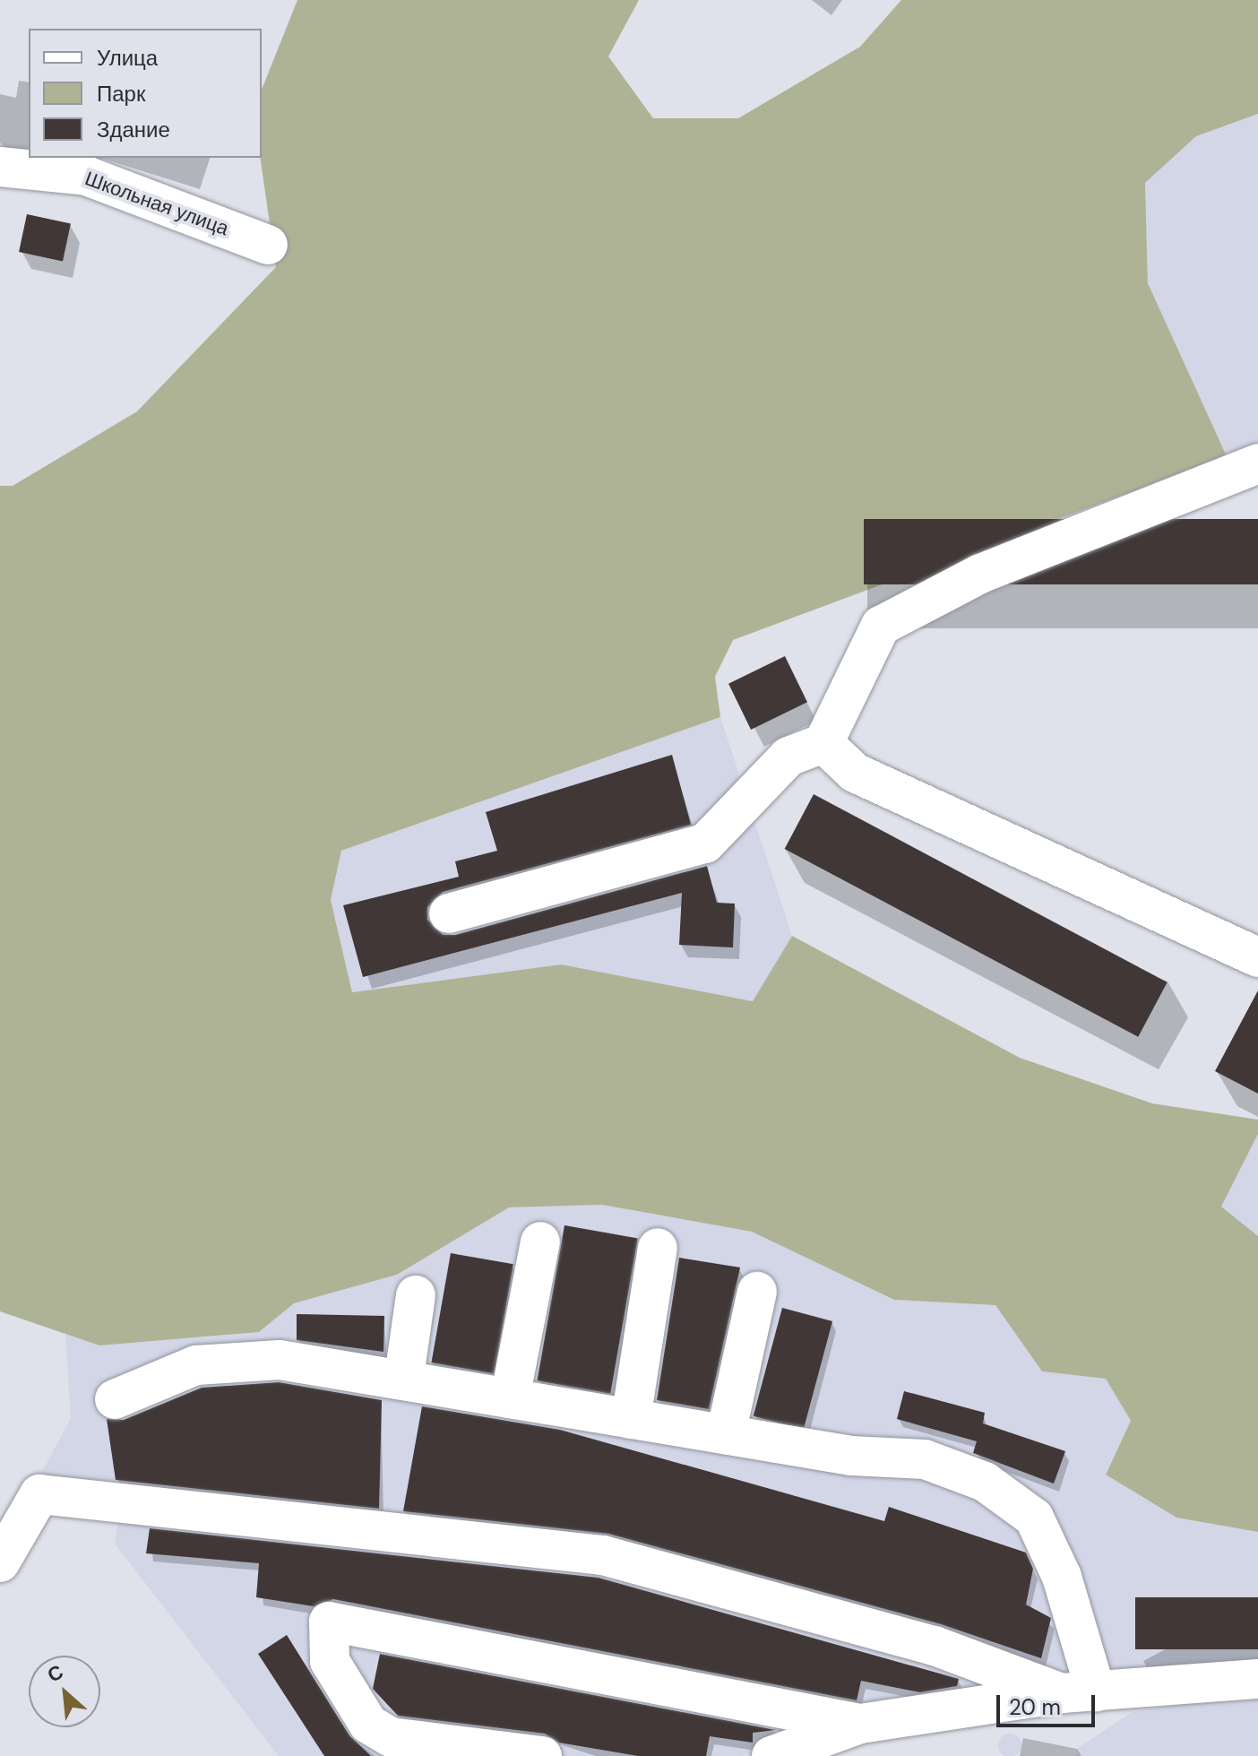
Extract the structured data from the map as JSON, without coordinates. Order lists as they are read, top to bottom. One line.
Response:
{"streets":{"street":["Школьная улица"]},"legend":["Улица","Парк","Здание"],"scale_bar":"20 m","north":"top left"}
